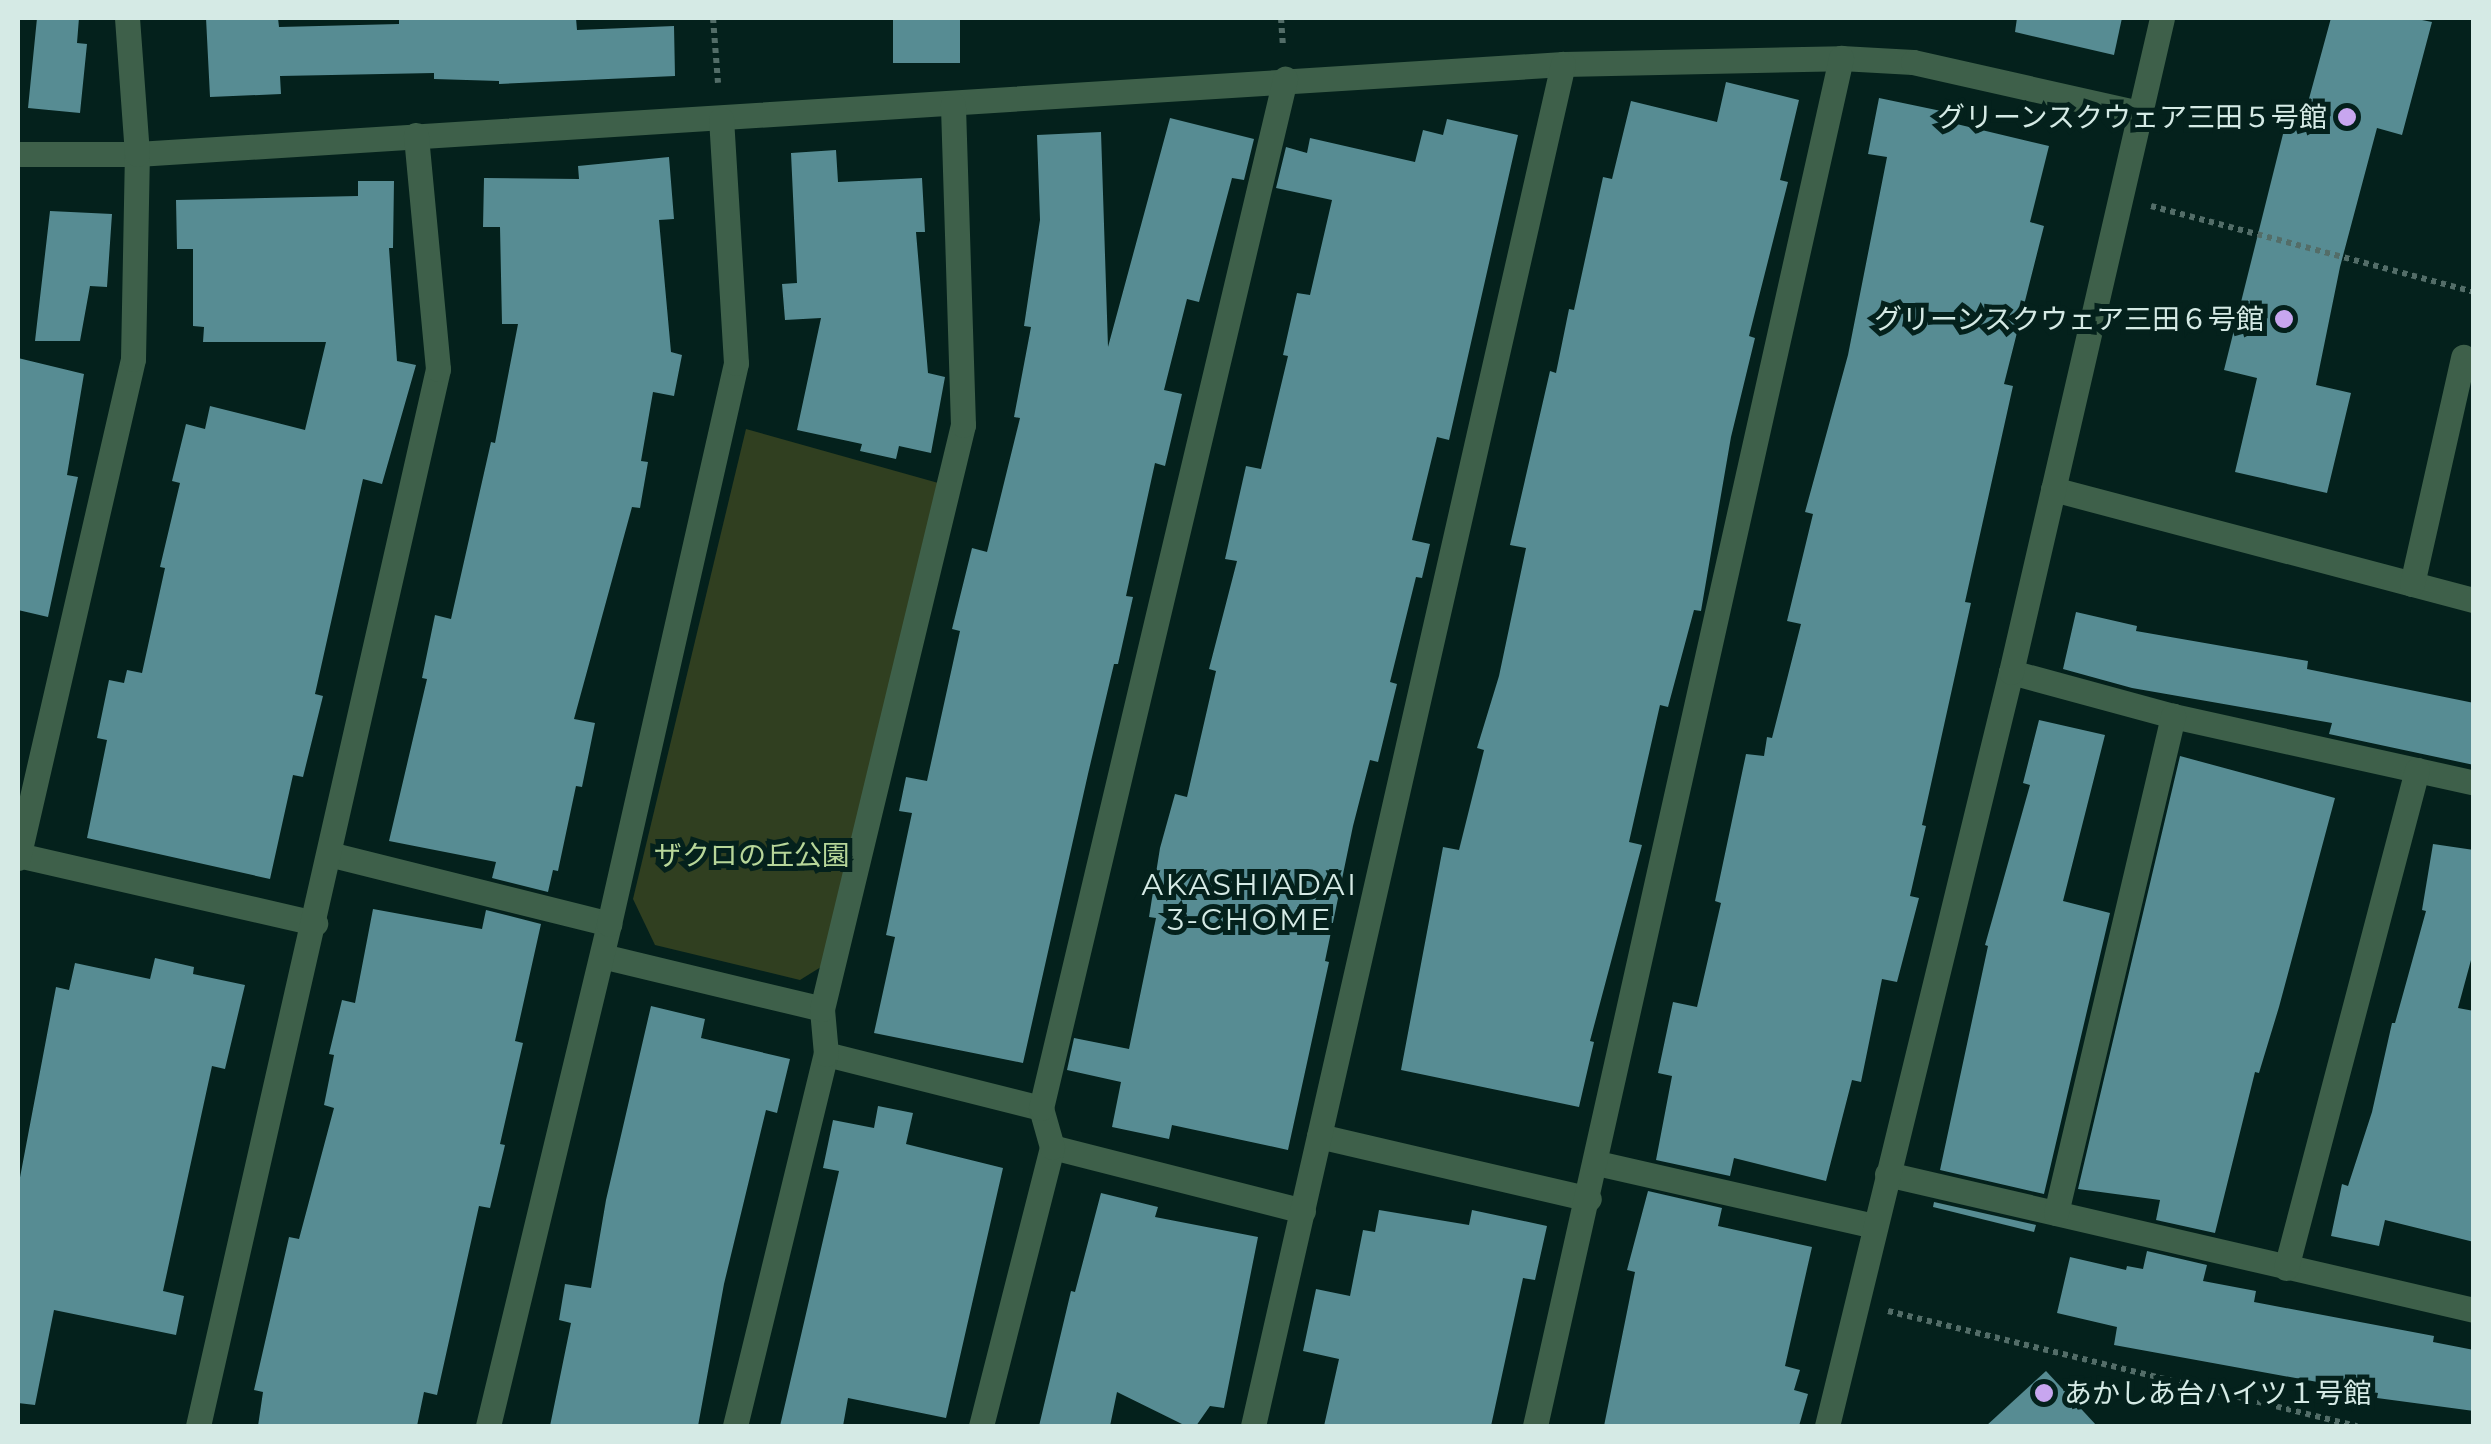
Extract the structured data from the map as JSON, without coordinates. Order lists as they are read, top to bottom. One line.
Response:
{"districts":["AKASHIADAI 3-CHOME"],"parks":["ザクロの丘公園"],"places":["グリーンスクウェア三田５号館","グリーンスクウェア三田６号館","あかしあ台ハイツ１号館"]}
